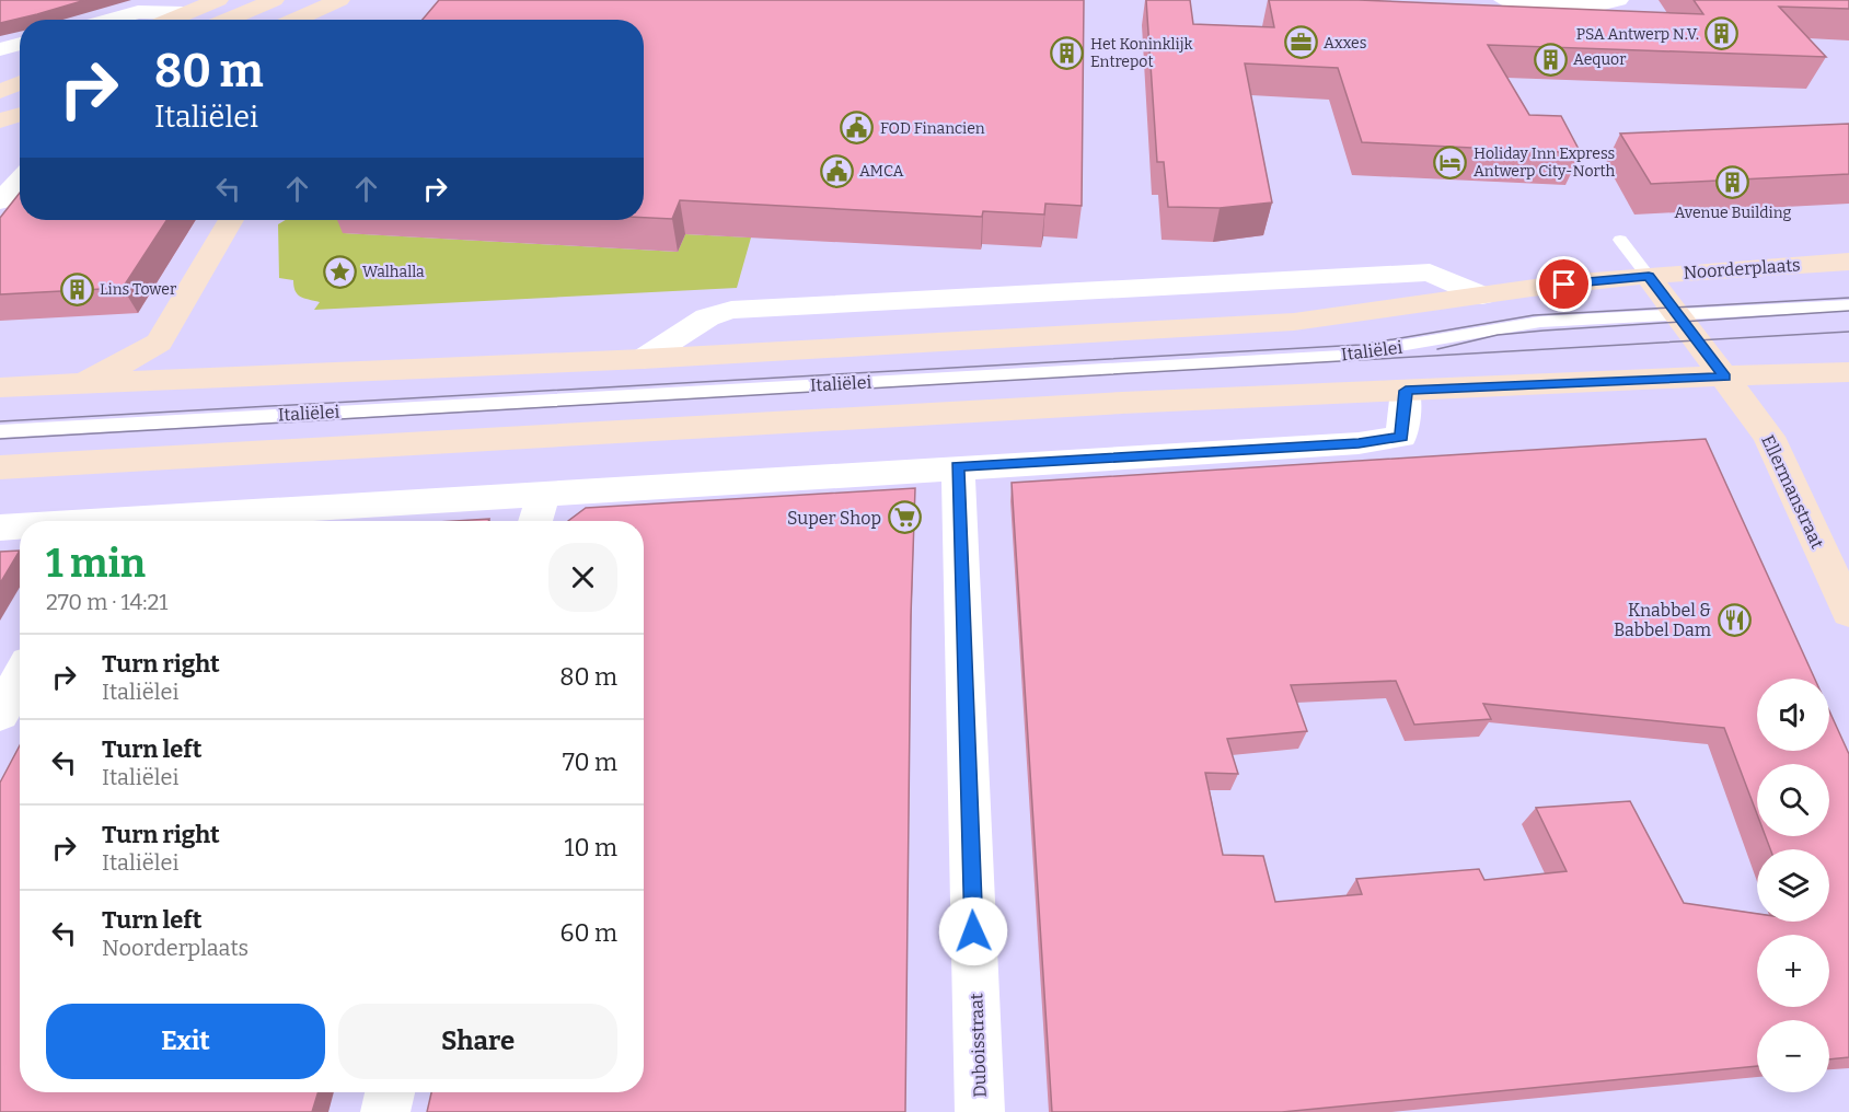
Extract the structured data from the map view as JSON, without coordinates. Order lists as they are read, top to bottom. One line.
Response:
{"streets":{"main road":["Noorderplaats","Italiëlei","Ellermanstraat"],"street":["Duboisstraat"]},"crossings":[["Noorderplaats","Italiëlei"],["Noorderplaats","Ellermanstraat"],["Italiëlei","Ellermanstraat"]],"places":{"building":["PSA Antwerp N.V.","Het Koninklijk Entrepot","Aequor","Avenue Building","Lins Tower"],"office":["Axxes"],"public building":["FOD Financien","AMCA"],"hotel":["Holiday Inn Express Antwerp City-North"],"place":["Walhalla"],"supermarket":["Super Shop"],"restaurant":["Knabbel & Babbel Dam"]},"page":{"turn":["80 m","Italiëlei"],"heading":["1 min","270 m · 14:21"],"list":[{"name":"Turn right","note":"Italiëlei","value":"80 m"},{"name":"Turn left","note":"Italiëlei","value":"70 m"},{"name":"Turn right","note":"Italiëlei","value":"10 m"},{"name":"Turn left","note":"Noorderplaats","value":"60 m"}],"map_buttons":["+","−"],"buttons":["Exit","Share"]}}
